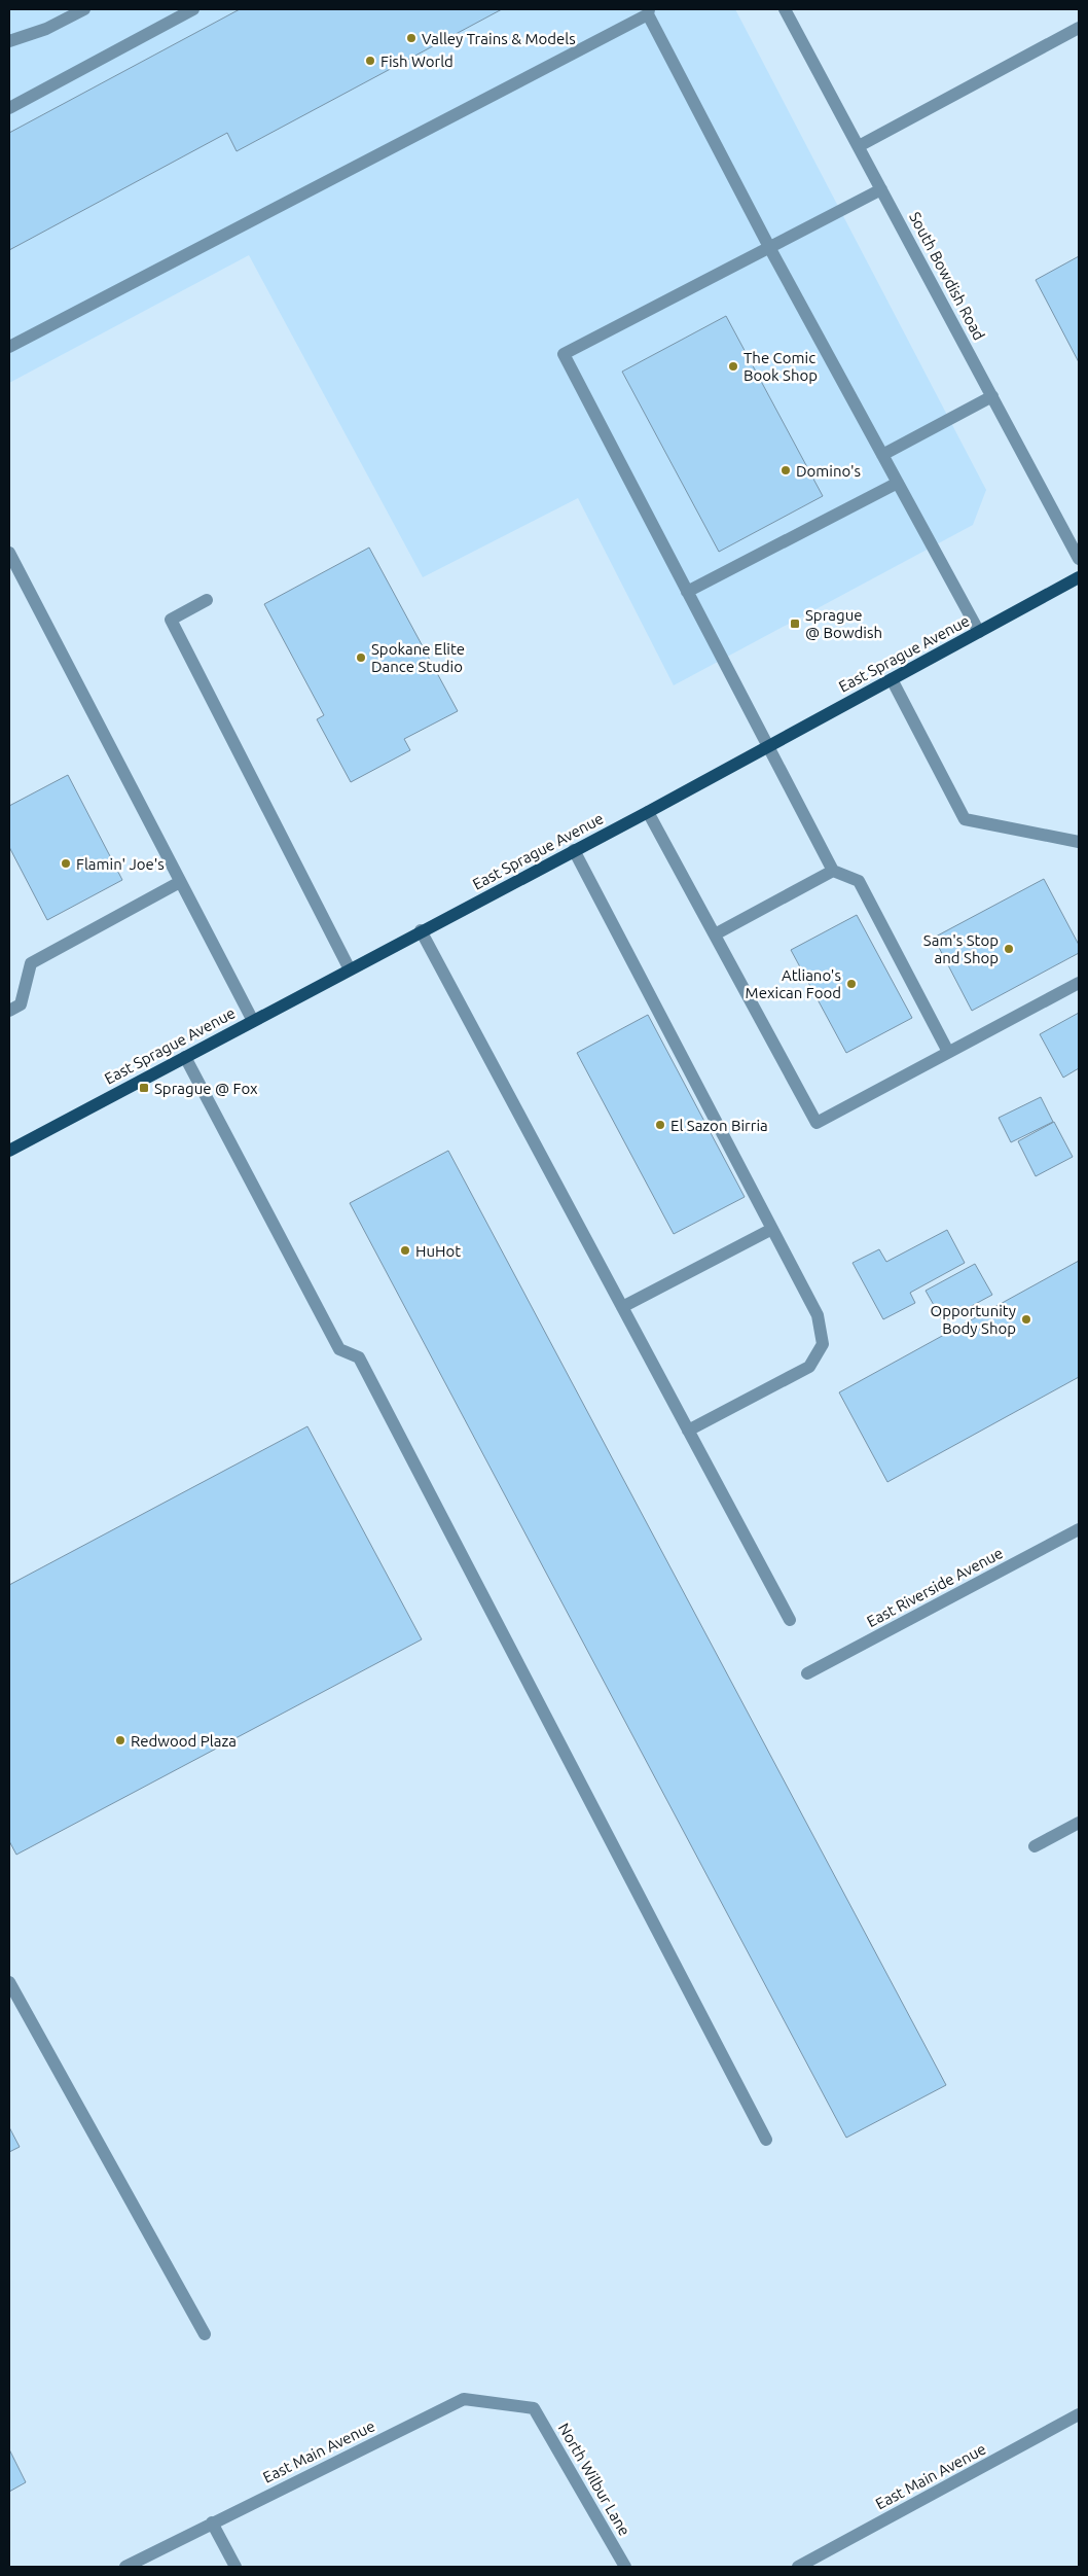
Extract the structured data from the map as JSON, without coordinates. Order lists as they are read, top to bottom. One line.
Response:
{"streets":{"main road":["East Sprague Avenue"],"street":["South Bowdish Road","East Riverside Avenue","East Main Avenue","North Wilbur Lane"]},"crossings":[["East Main Avenue","North Wilbur Lane"]],"places":{"other":["Valley Trains & Models","Fish World","The Comic Book Shop","Domino's","Spokane Elite Dance Studio","Flamin' Joe's","Sam's Stop and Shop","Atliano's Mexican Food","El Sazon Birria","HuHot","Opportunity Body Shop","Redwood Plaza"],"transit":["Sprague @ Bowdish","Sprague @ Fox"]}}
